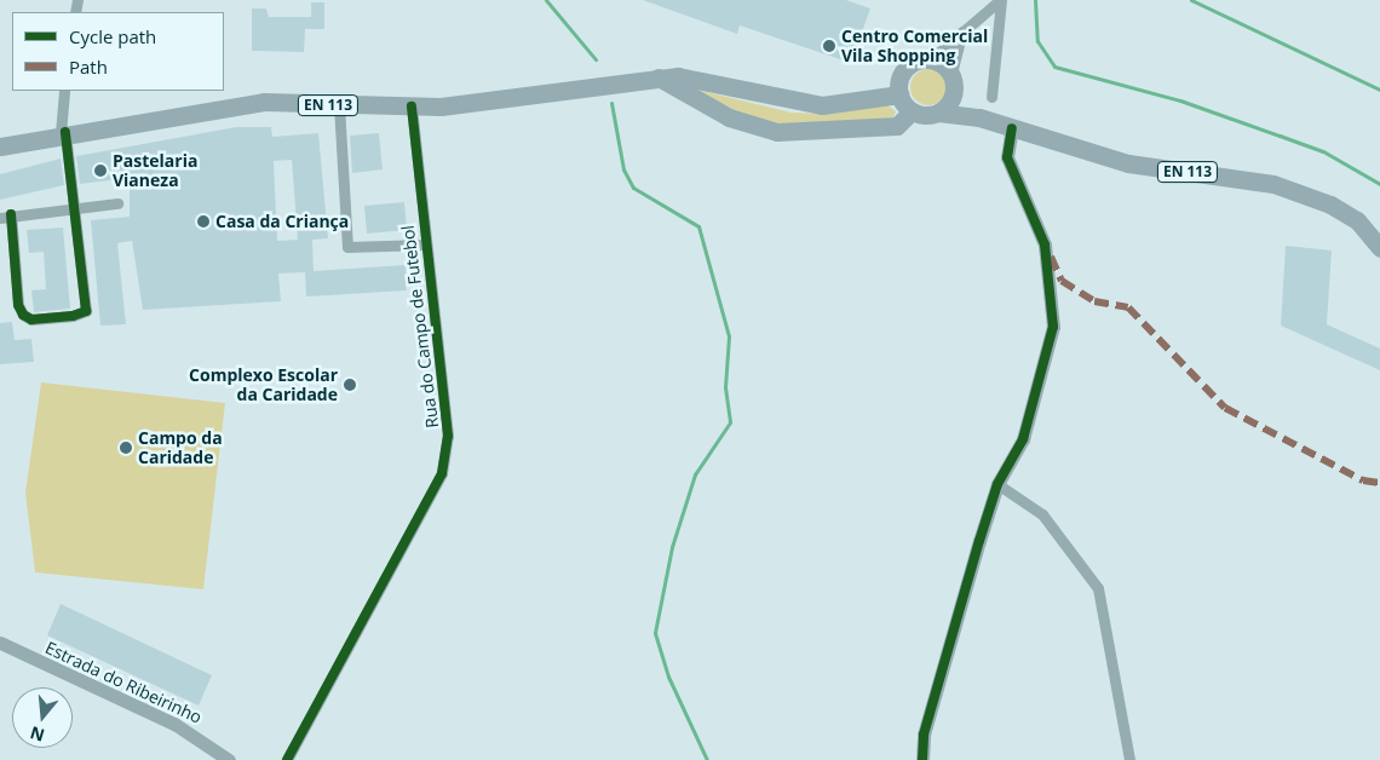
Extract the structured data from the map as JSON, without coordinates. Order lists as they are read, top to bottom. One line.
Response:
{"streets":{"main road":["EN 113"],"street":["Rua do Campo de Futebol","Estrada do Ribeirinho"]},"crossings":[["EN 113","Rua do Campo de Futebol"]],"places":["Centro Comercial Vila Shopping","Pastelaria Vianeza","Casa da Criança","Complexo Escolar da Caridade","Campo da Caridade"],"legend":["Cycle path","Path"],"north":"bottom"}
